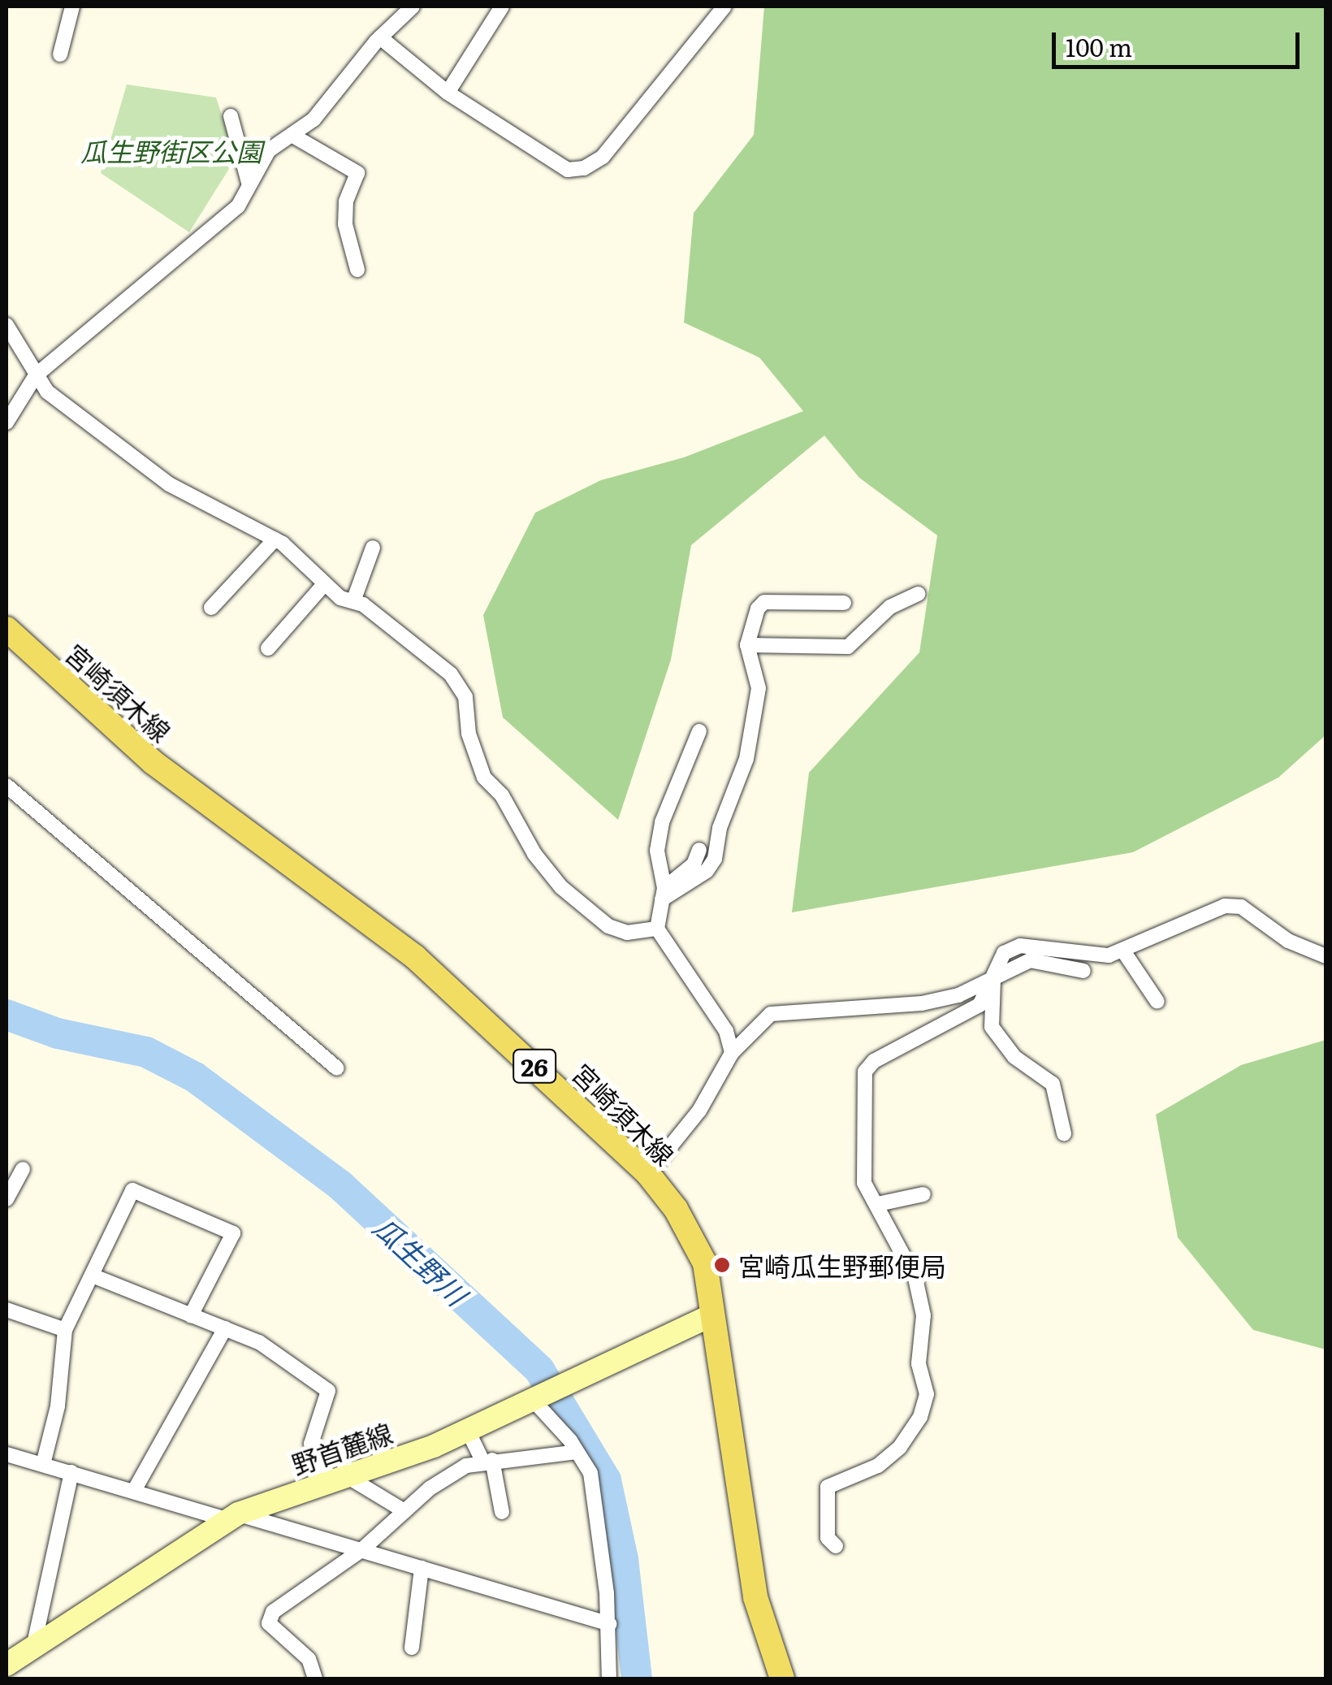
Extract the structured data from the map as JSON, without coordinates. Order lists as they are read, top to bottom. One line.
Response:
{"streets":{"main road":["宮崎須木線","26","野首麓線"]},"crossings":[["宮崎須木線","野首麓線"]],"water":["瓜生野川"],"parks":["瓜生野街区公園"],"places":["宮崎瓜生野郵便局"],"scale_bar":"100 m"}
